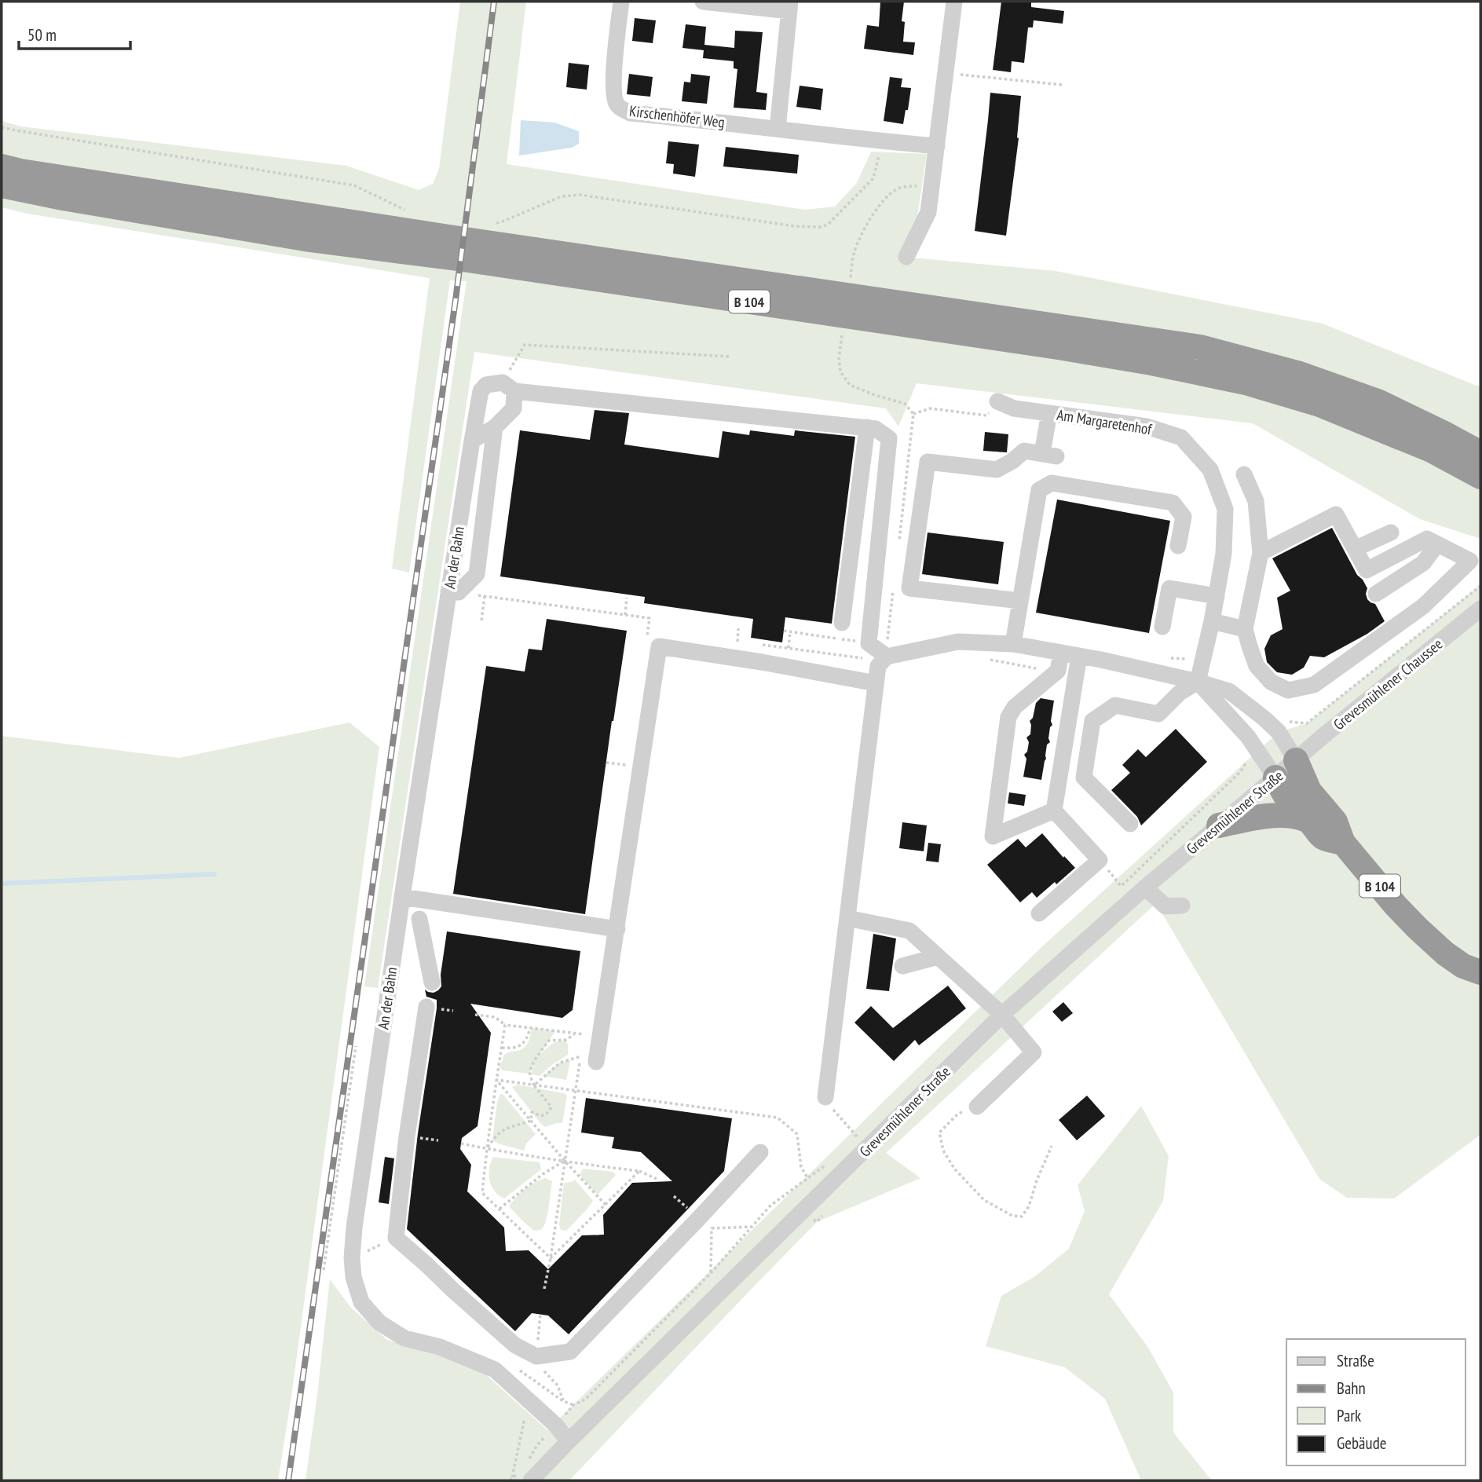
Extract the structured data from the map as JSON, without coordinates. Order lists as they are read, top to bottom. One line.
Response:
{"streets":{"highway":["B 104"],"street":["Kirschenhöfer Weg","Am Margaretenhof","An der Bahn","Grevesmühlener Chaussee","Grevesmühlener Straße"]},"crossings":[["B 104","Grevesmühlener Chaussee"],["B 104","Grevesmühlener Straße"],["An der Bahn","Grevesmühlener Straße"],["Grevesmühlener Chaussee","Grevesmühlener Straße"]],"legend":["Straße","Bahn","Park","Gebäude"],"scale_bar":"50 m"}
